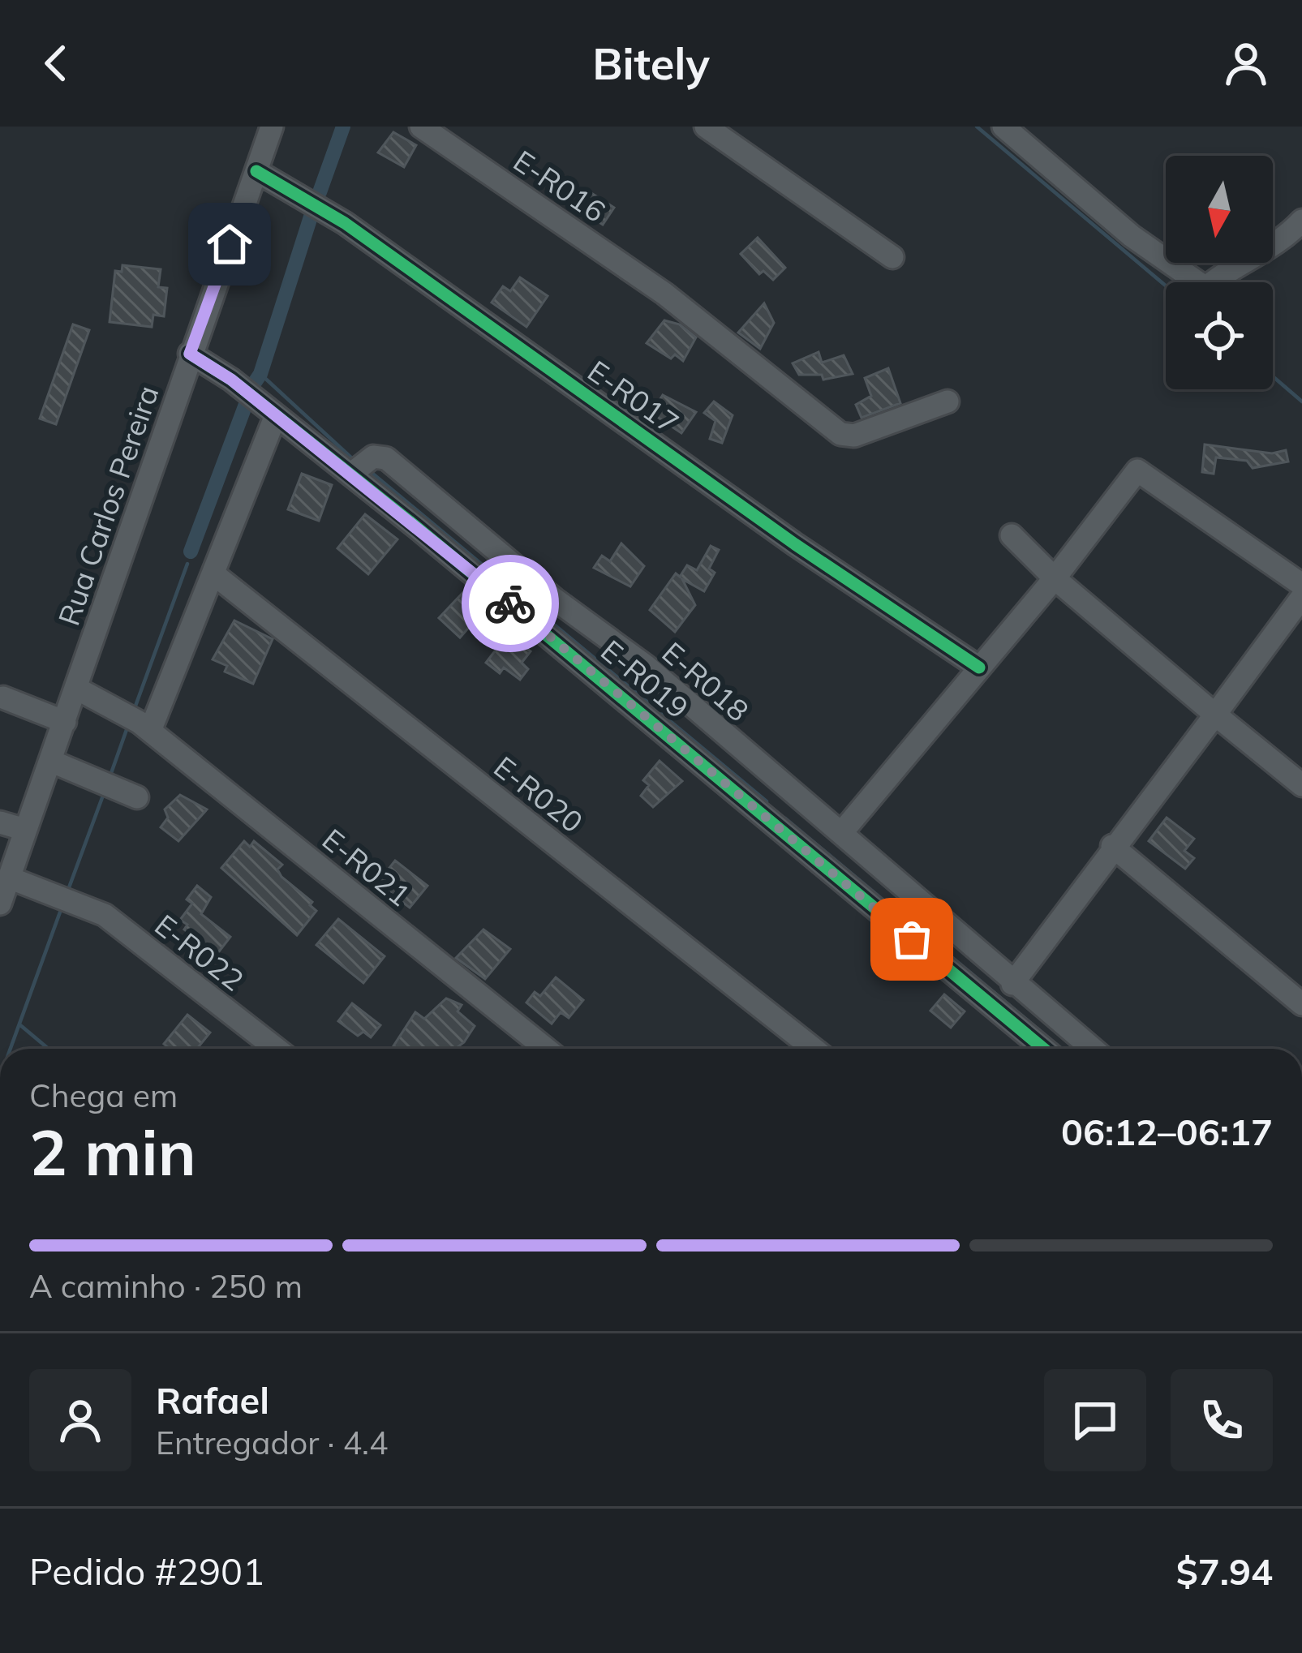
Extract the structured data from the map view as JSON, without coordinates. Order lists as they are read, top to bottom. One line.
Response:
{"streets":{"street":["E-R016","E-R017","Rua Carlos Pereira","E-R019","E-R018","E-R020","E-R021","E-R022"]},"crossings":[["E-R017","Rua Carlos Pereira"],["Rua Carlos Pereira","E-R019"],["Rua Carlos Pereira","E-R021"],["Rua Carlos Pereira","E-R022"],["E-R019","E-R018"]],"north":"bottom","page":{"header":"Bitely","heading":["2 min","Chega em","06:12–06:17"],"panel":["Rafael","Entregador · 4.4","Pedido #2901","$7.94"],"bar":"A caminho · 250 m"}}
